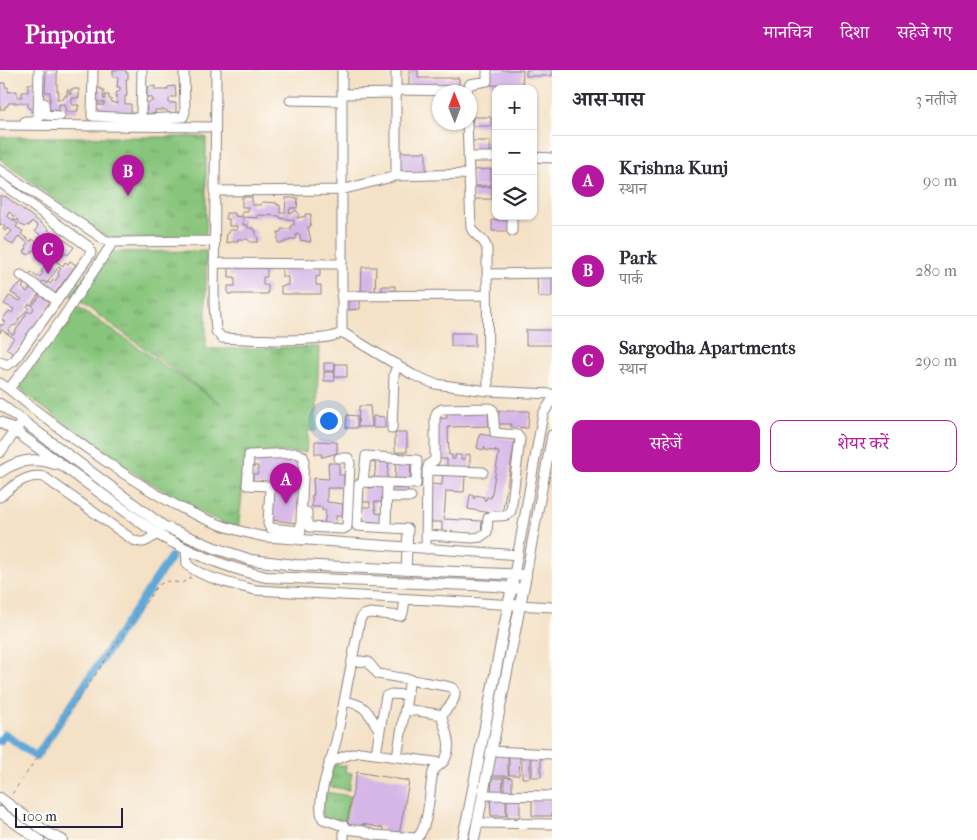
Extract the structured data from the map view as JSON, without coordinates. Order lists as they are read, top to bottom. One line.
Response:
{"scale_bar":"100 m","north":"top","page":{"header":"Pinpoint","nav":["मानचित्र","दिशा","सहेजे गए"],"heading":["आस-पास","3 नतीजे"],"map_buttons":["+","−"],"list":[{"mark":"A","name":"Krishna Kunj","note":"स्थान","value":"90 m"},{"mark":"B","name":"Park","note":"पार्क","value":"280 m"},{"mark":"C","name":"Sargodha Apartments","note":"स्थान","value":"290 m"}],"pins":["B","C","A"],"buttons":["सहेजें","शेयर करें"],"scale":"100 m"}}
